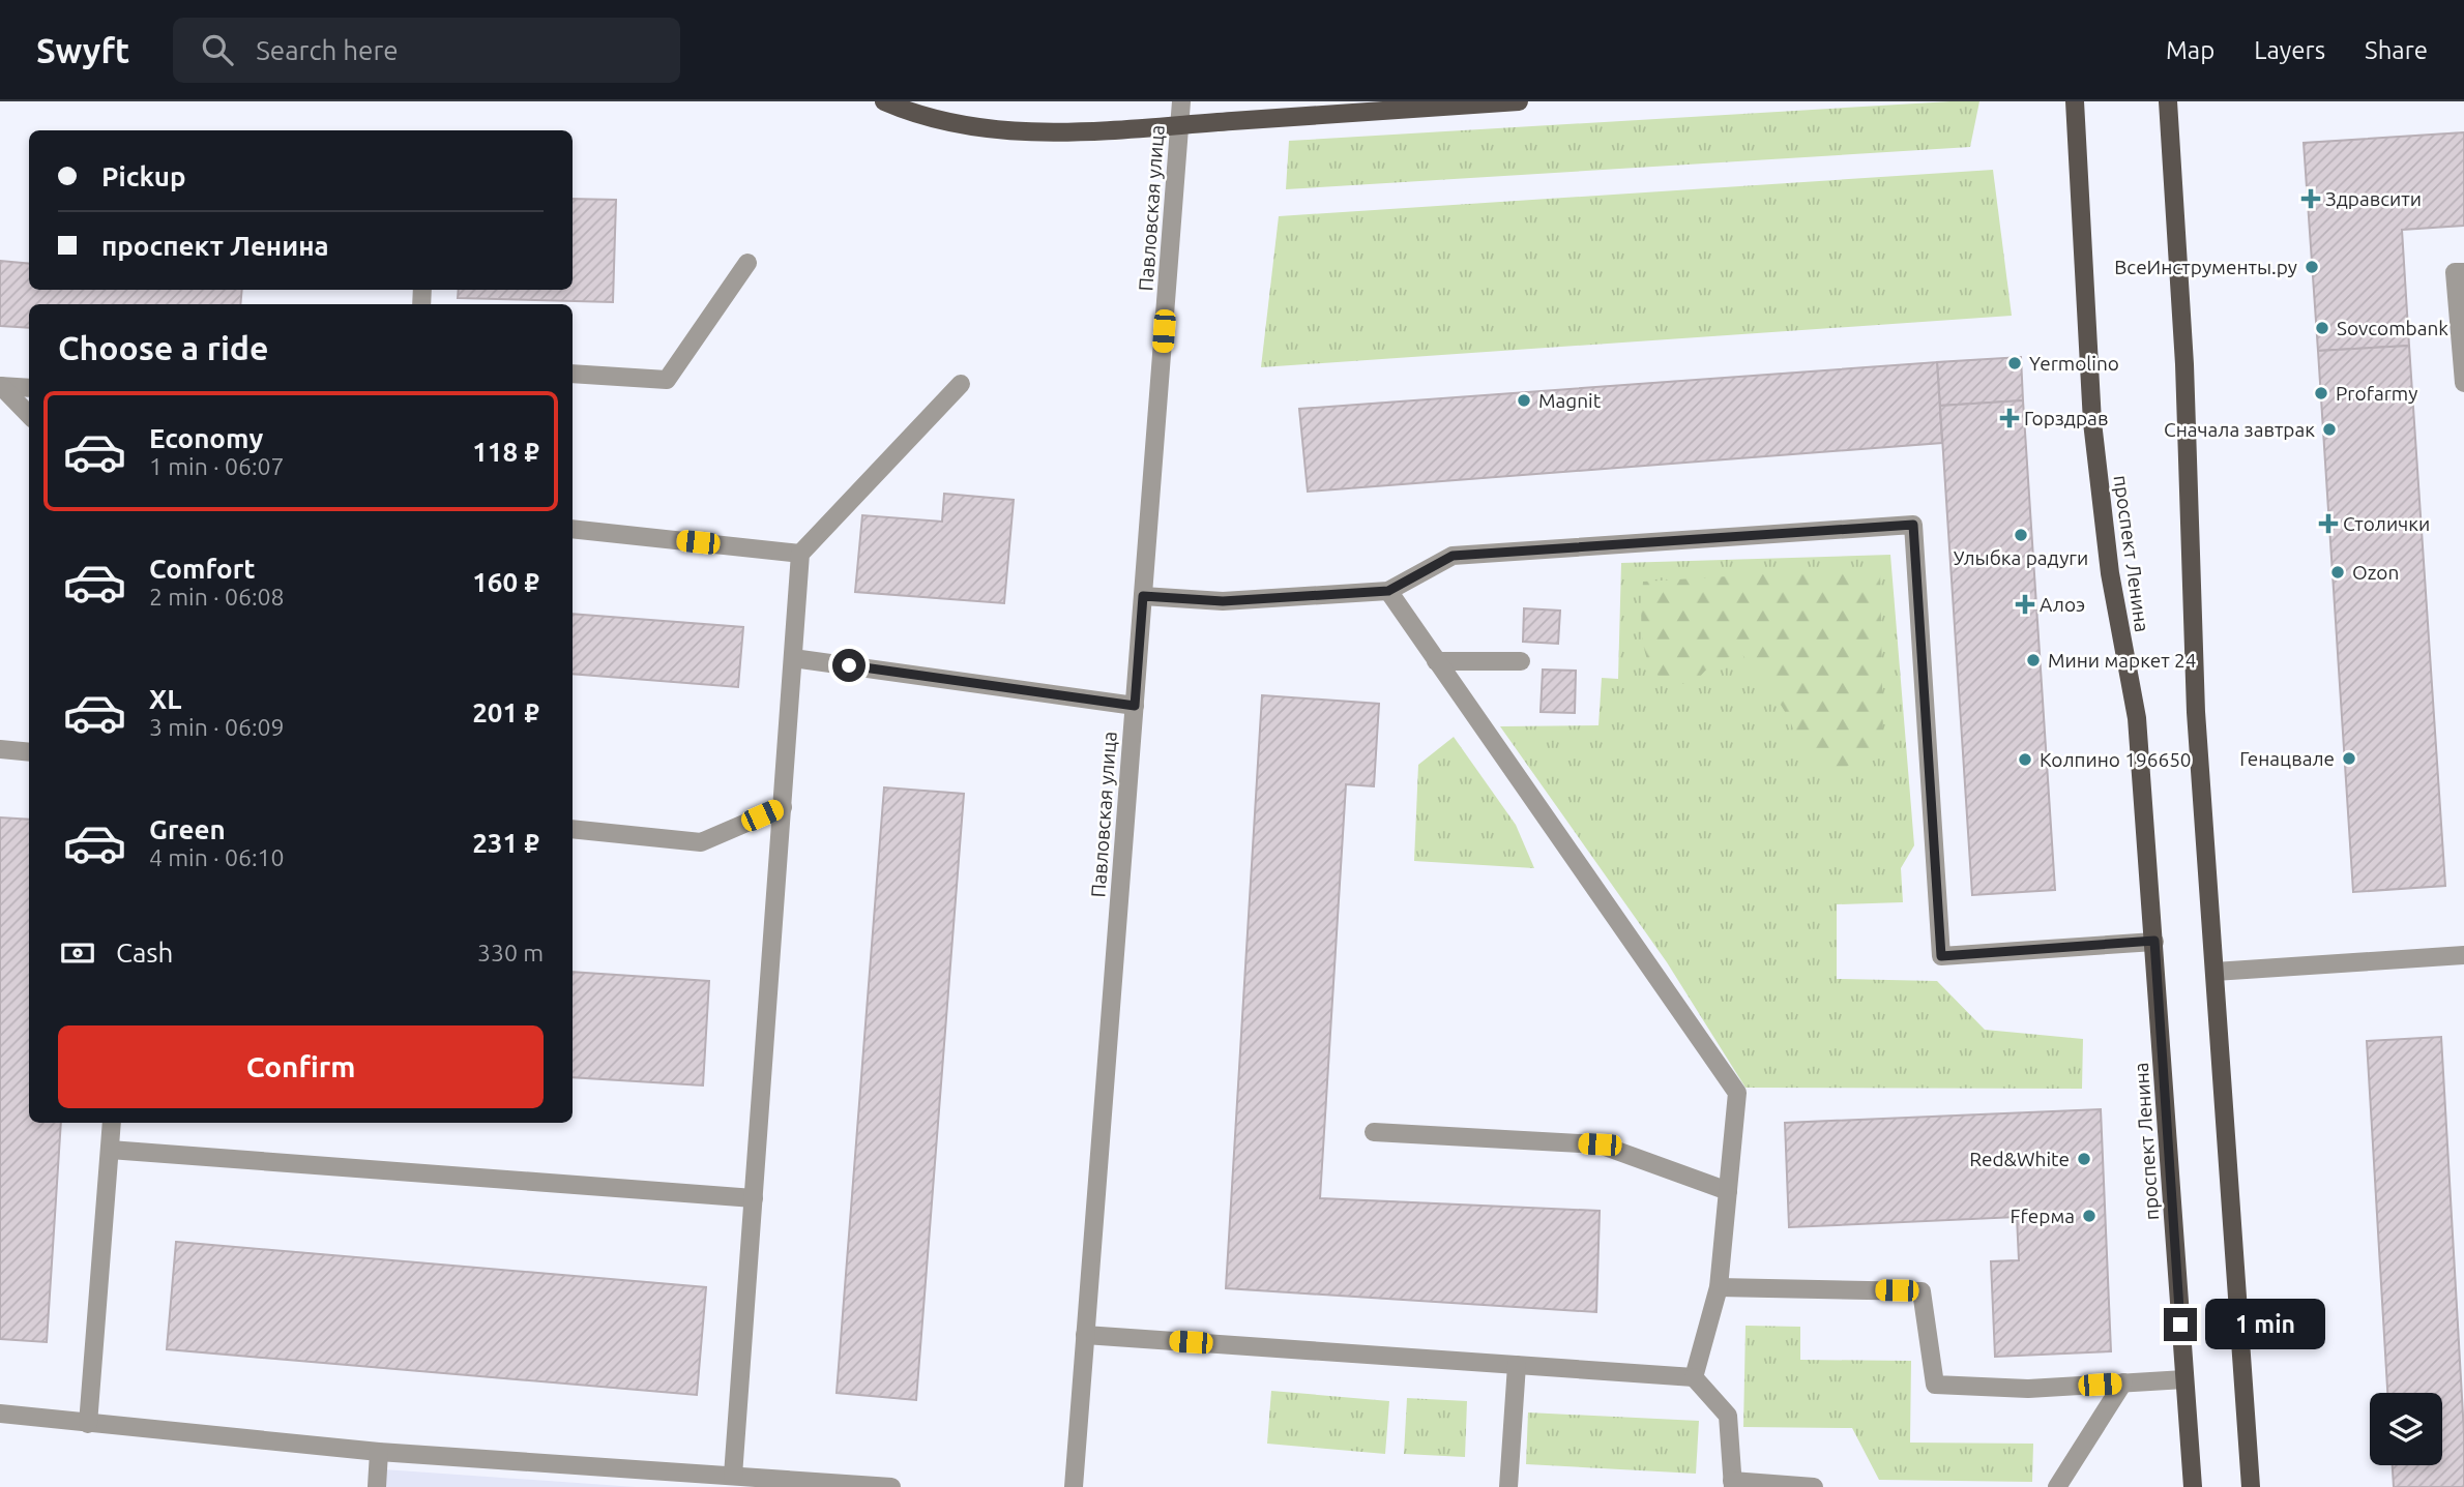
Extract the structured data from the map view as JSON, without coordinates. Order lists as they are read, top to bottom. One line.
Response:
{"streets":{"main road":["проспект Ленина"],"street":["Павловская улица"]},"places":{"health":["Здравсити","Горздрав","Столички","Алоэ"],"other":["ВсеИнструменты.ру","Sovcombank","Yermolino","Profarmy","Magnit","Сначала завтрак","Улыбка радуги","Ozon","Мини маркет 24","Генацвале","Колпино 196650","Red&White","Ffерма"]},"page":{"header":"Swyft","search":"Search here","nav":["Map","Layers","Share"],"banner":["Pickup","проспект Ленина"],"heading":"Choose a ride","list":[{"name":"Economy","note":"1 min · 06:07","value":"118 ₽"},{"name":"Comfort","note":"2 min · 06:08","value":"160 ₽"},{"name":"XL","note":"3 min · 06:09","value":"201 ₽"},{"name":"Green","note":"4 min · 06:10","value":"231 ₽"}],"pay":["Cash","330 m"],"buttons":"Confirm","bubble":"1 min"}}
